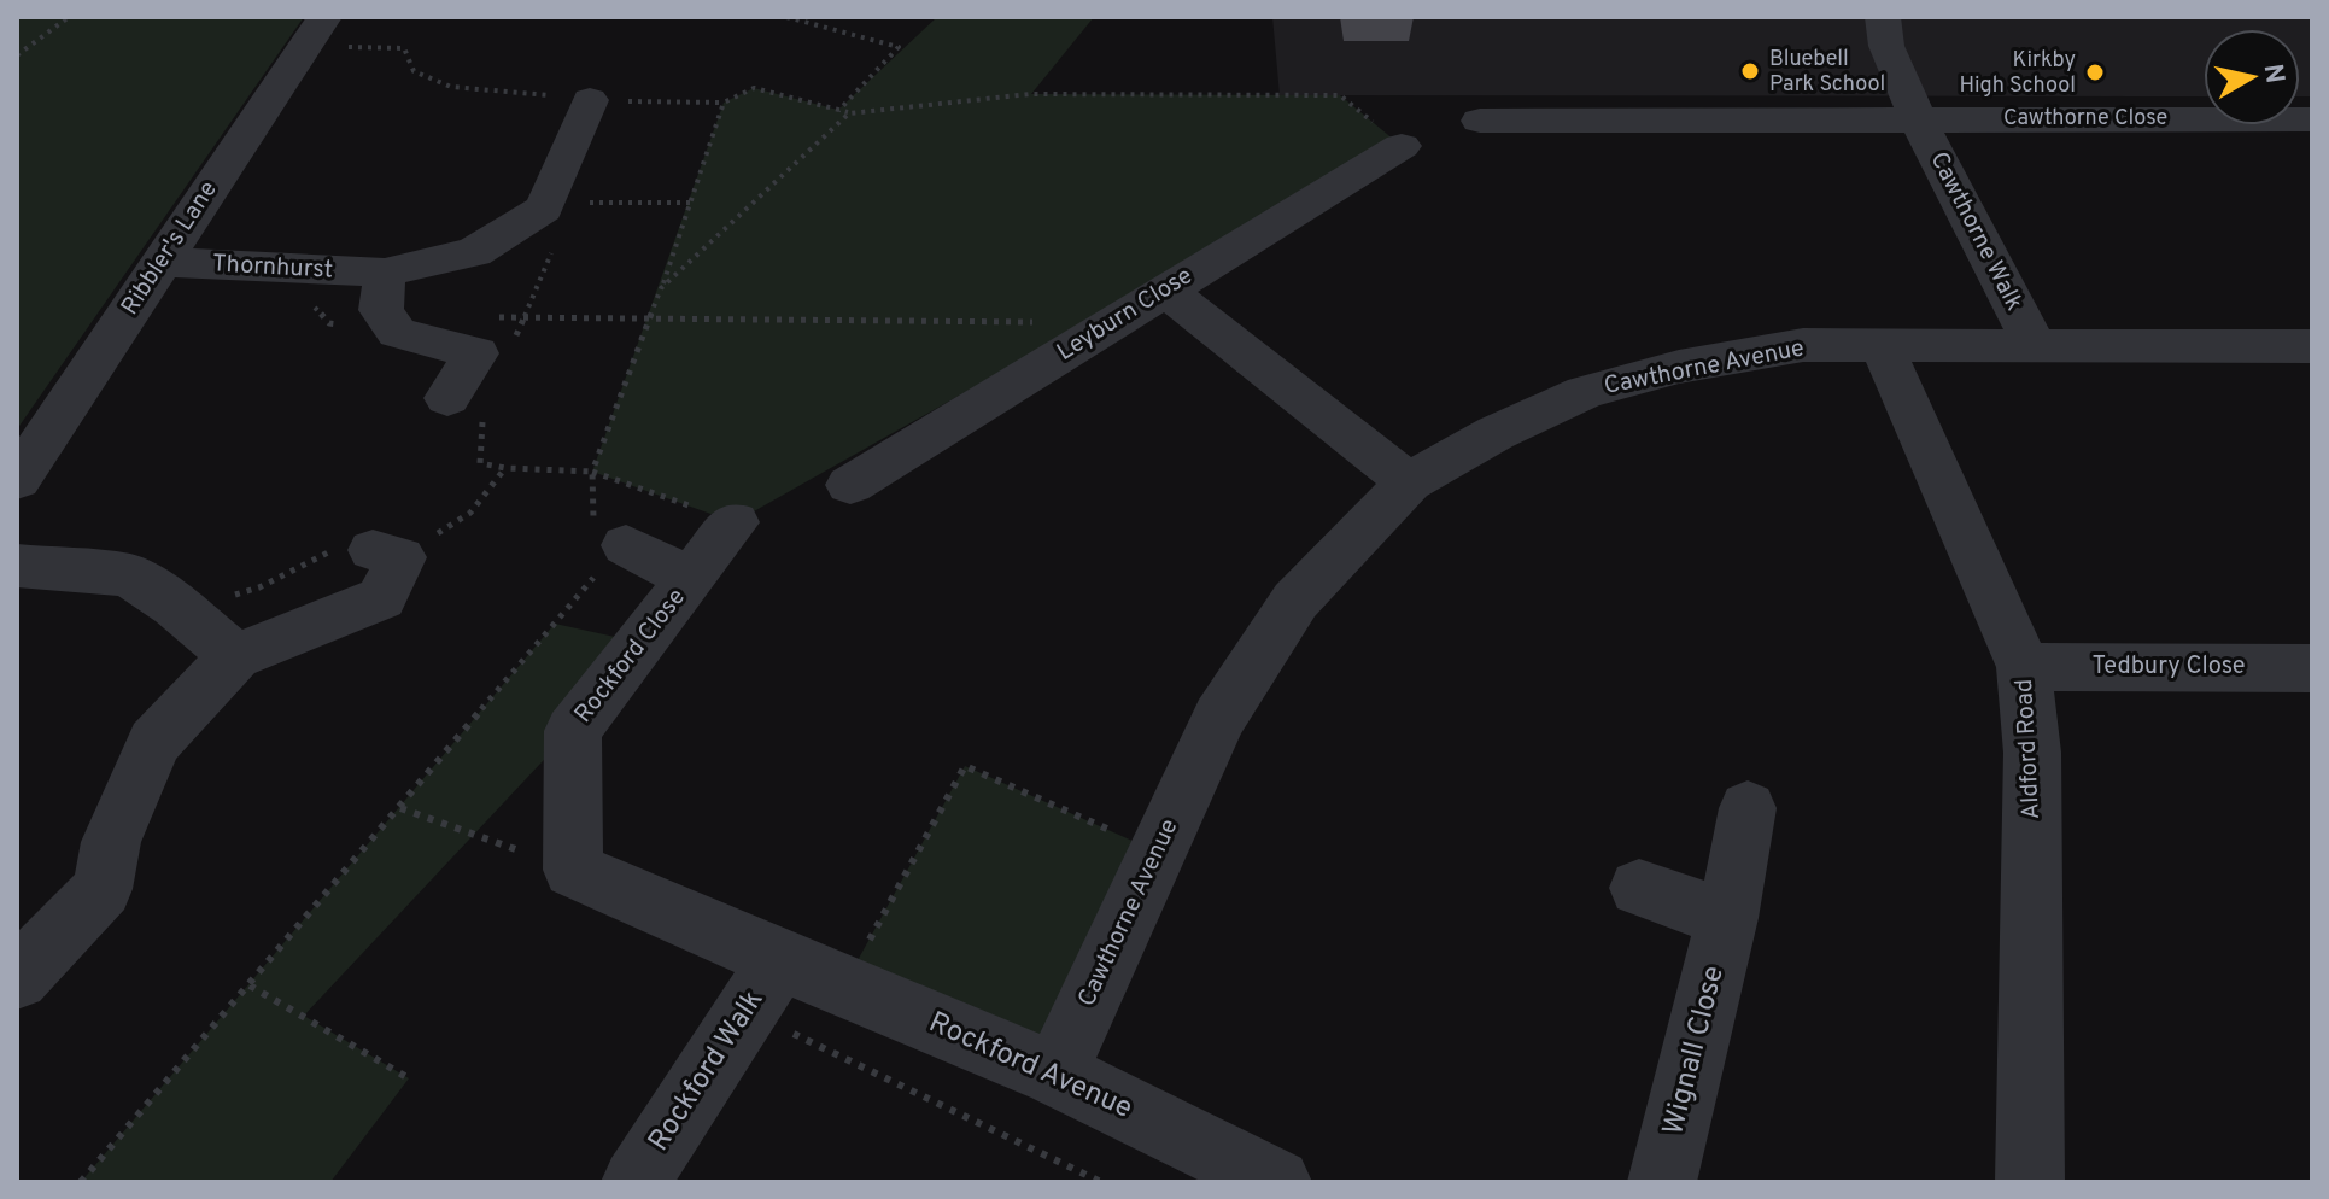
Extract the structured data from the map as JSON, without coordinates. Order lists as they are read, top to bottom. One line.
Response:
{"streets":{"street":["Cawthorne Close","Cawthorne Walk","Ribbler's Lane","Thornhurst","Leyburn Close","Cawthorne Avenue","Rockford Close","Tedbury Close","Aldford Road","Wignall Close","Rockford Avenue","Rockford Walk"]},"crossings":[["Cawthorne Close","Cawthorne Walk"],["Cawthorne Walk","Cawthorne Avenue"],["Ribbler's Lane","Thornhurst"],["Cawthorne Avenue","Aldford Road"],["Cawthorne Avenue","Rockford Avenue"],["Tedbury Close","Aldford Road"],["Rockford Avenue","Rockford Walk"]],"places":["Bluebell Park School","Kirkby High School"],"north":"right"}
